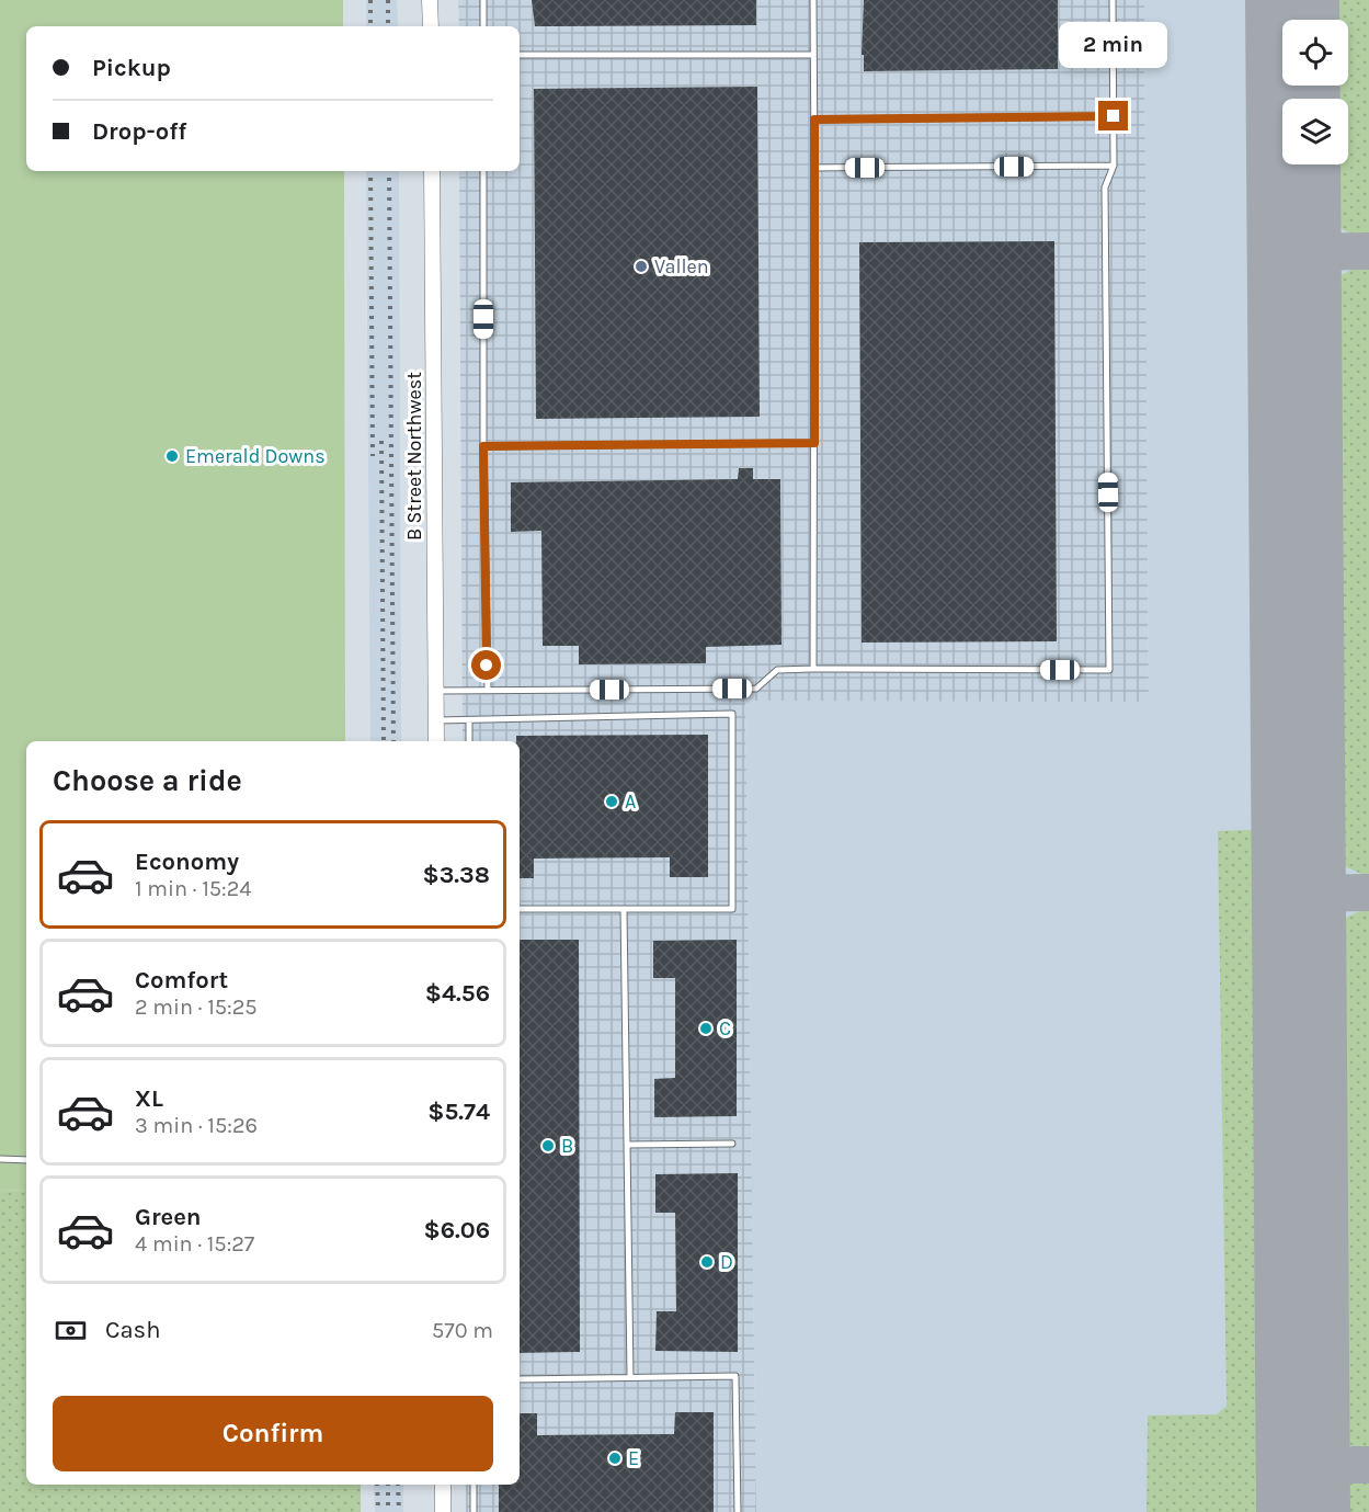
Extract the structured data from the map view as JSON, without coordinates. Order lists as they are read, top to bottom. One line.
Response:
{"streets":{"street":["B Street Northwest"]},"places":["Vallen","Emerald Downs","A","C","B","D","E"],"page":{"bubble":"2 min","banner":["Pickup","Drop-off"],"heading":"Choose a ride","list":[{"name":"Economy","note":"1 min · 15:24","value":"$3.38"},{"name":"Comfort","note":"2 min · 15:25","value":"$4.56"},{"name":"XL","note":"3 min · 15:26","value":"$5.74"},{"name":"Green","note":"4 min · 15:27","value":"$6.06"}],"pay":["Cash","570 m"],"buttons":"Confirm"}}
